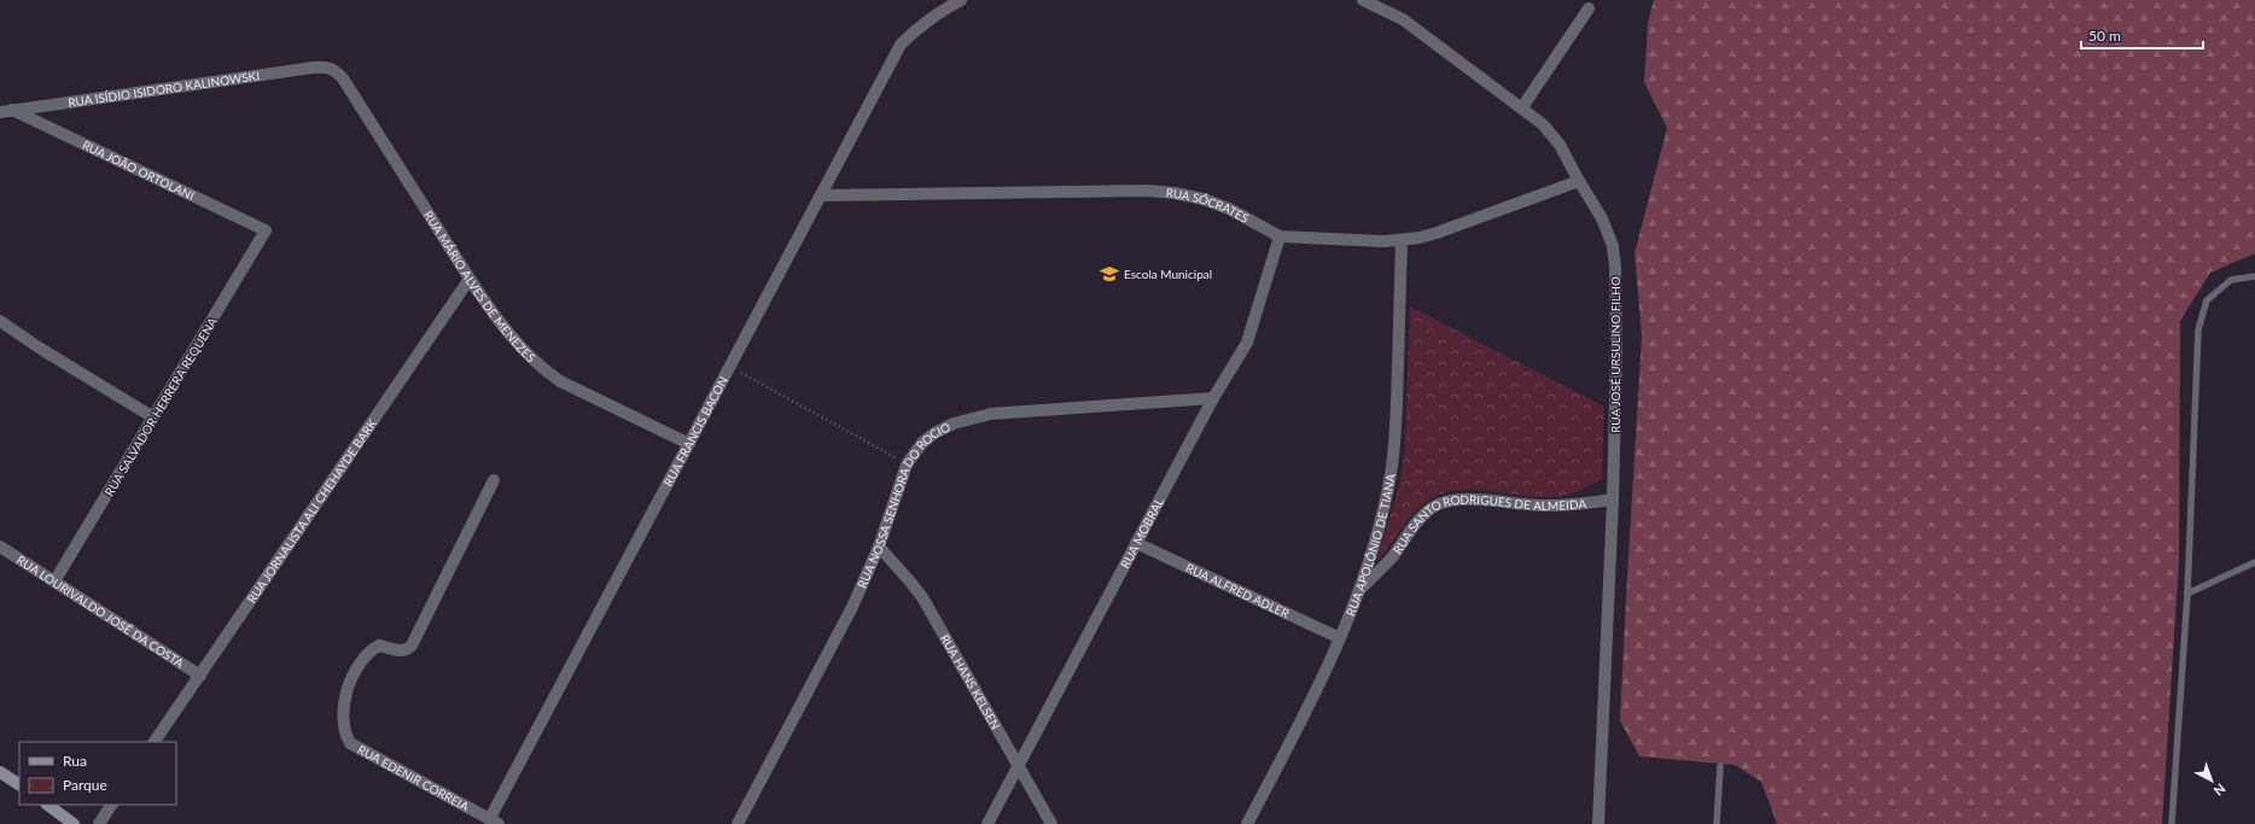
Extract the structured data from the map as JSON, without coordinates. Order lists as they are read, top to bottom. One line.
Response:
{"streets":{"street":["RUA ISÍDIO ISIDORO KALINOWSKI","RUA JOÃO ORTOLANI","RUA SÓCRATES","RUA MÁRIO ALVES DE MENEZES","RUA JOSÉ URSULINO FILHO","RUA SALVADOR HERRERA REQUENA","RUA FRANCIS BACON","RUA NOSSA SENHORA DO ROCIO","RUA JORNALISTA ALI CHEHAYDE BARK","RUA SANTO RODRIGUES DE ALMEIDA","RUA MOBRAL","RUA APOLÔNIO DE TIANA","RUA ALFRED ADLER","RUA LOURIVALDO JOSÉ DA COSTA","RUA HANS KELSEN","RUA EDENIR CORREIA"]},"crossings":[["RUA ISÍDIO ISIDORO KALINOWSKI","RUA JOÃO ORTOLANI"],["RUA ISÍDIO ISIDORO KALINOWSKI","RUA MÁRIO ALVES DE MENEZES"],["RUA JOÃO ORTOLANI","RUA SALVADOR HERRERA REQUENA"],["RUA SÓCRATES","RUA JOSÉ URSULINO FILHO"],["RUA SÓCRATES","RUA FRANCIS BACON"],["RUA SÓCRATES","RUA MOBRAL"],["RUA SÓCRATES","RUA APOLÔNIO DE TIANA"],["RUA MÁRIO ALVES DE MENEZES","RUA FRANCIS BACON"],["RUA MÁRIO ALVES DE MENEZES","RUA JORNALISTA ALI CHEHAYDE BARK"],["RUA JOSÉ URSULINO FILHO","RUA SANTO RODRIGUES DE ALMEIDA"],["RUA SALVADOR HERRERA REQUENA","RUA LOURIVALDO JOSÉ DA COSTA"],["RUA FRANCIS BACON","RUA EDENIR CORREIA"],["RUA NOSSA SENHORA DO ROCIO","RUA MOBRAL"],["RUA NOSSA SENHORA DO ROCIO","RUA HANS KELSEN"],["RUA JORNALISTA ALI CHEHAYDE BARK","RUA LOURIVALDO JOSÉ DA COSTA"],["RUA SANTO RODRIGUES DE ALMEIDA","RUA APOLÔNIO DE TIANA"],["RUA MOBRAL","RUA ALFRED ADLER"],["RUA MOBRAL","RUA HANS KELSEN"],["RUA APOLÔNIO DE TIANA","RUA ALFRED ADLER"]],"places":{"school or university":["Escola Municipal"]},"legend":["Rua","Parque"],"scale_bar":"50 m","north":"bottom right"}
